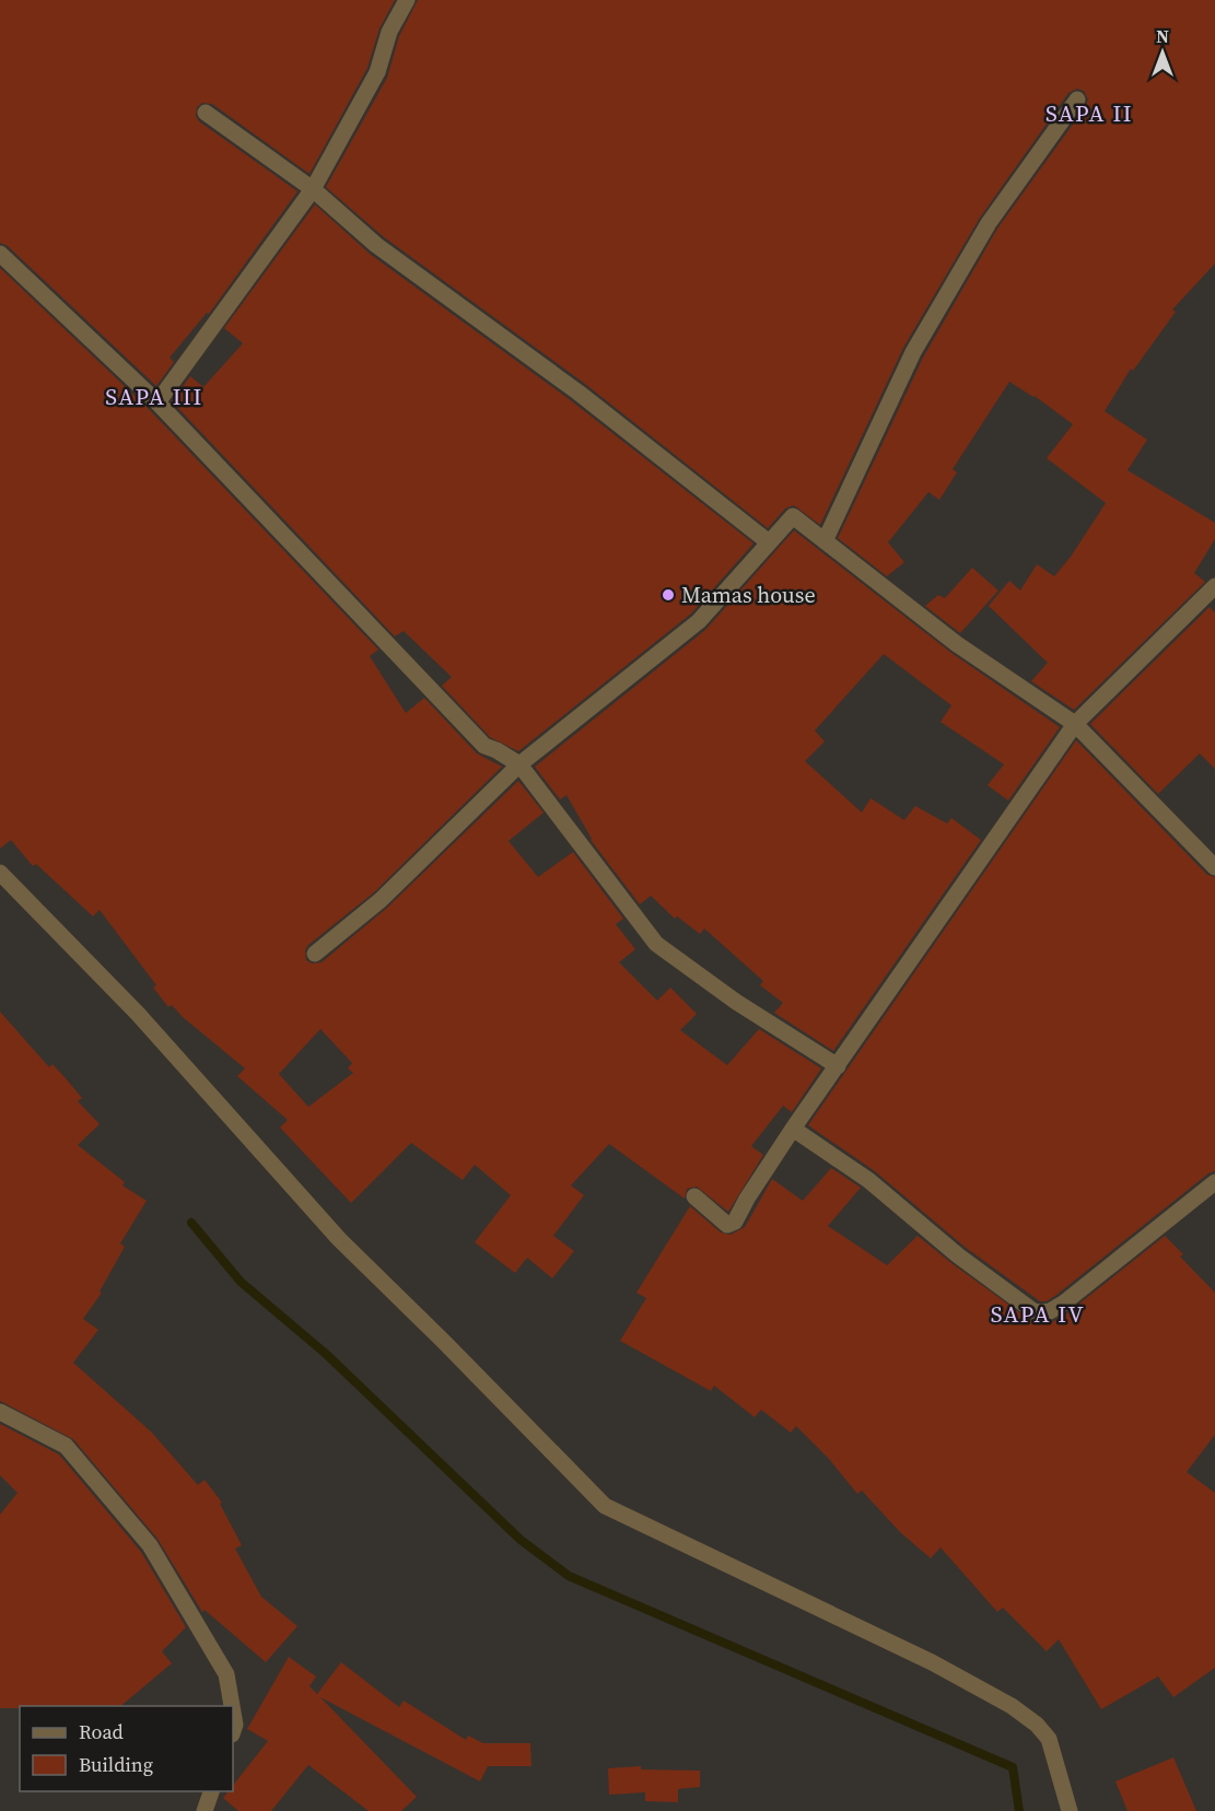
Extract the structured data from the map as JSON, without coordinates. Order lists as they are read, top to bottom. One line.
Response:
{"districts":["SAPA II","SAPA III","SAPA IV"],"places":["Mamas house"],"legend":["Road","Building"],"north":"top"}
